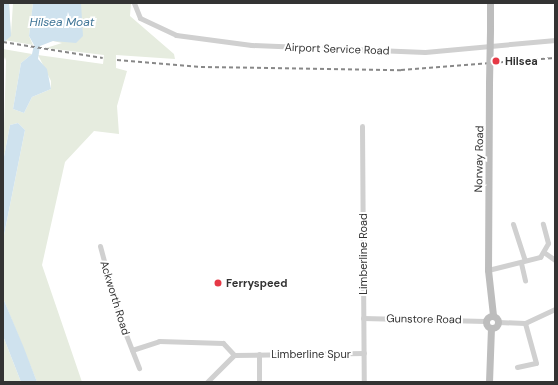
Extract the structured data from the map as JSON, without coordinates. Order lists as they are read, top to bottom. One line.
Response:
{"streets":{"street":["Airport Service Road","Norway Road","Limberline Road","Ackworth Road","Gunstore Road","Limberline Spur"]},"crossings":[["Limberline Road","Gunstore Road"],["Limberline Road","Limberline Spur"]],"water":["Hilsea Moat"],"places":["Hilsea","Ferryspeed"]}
